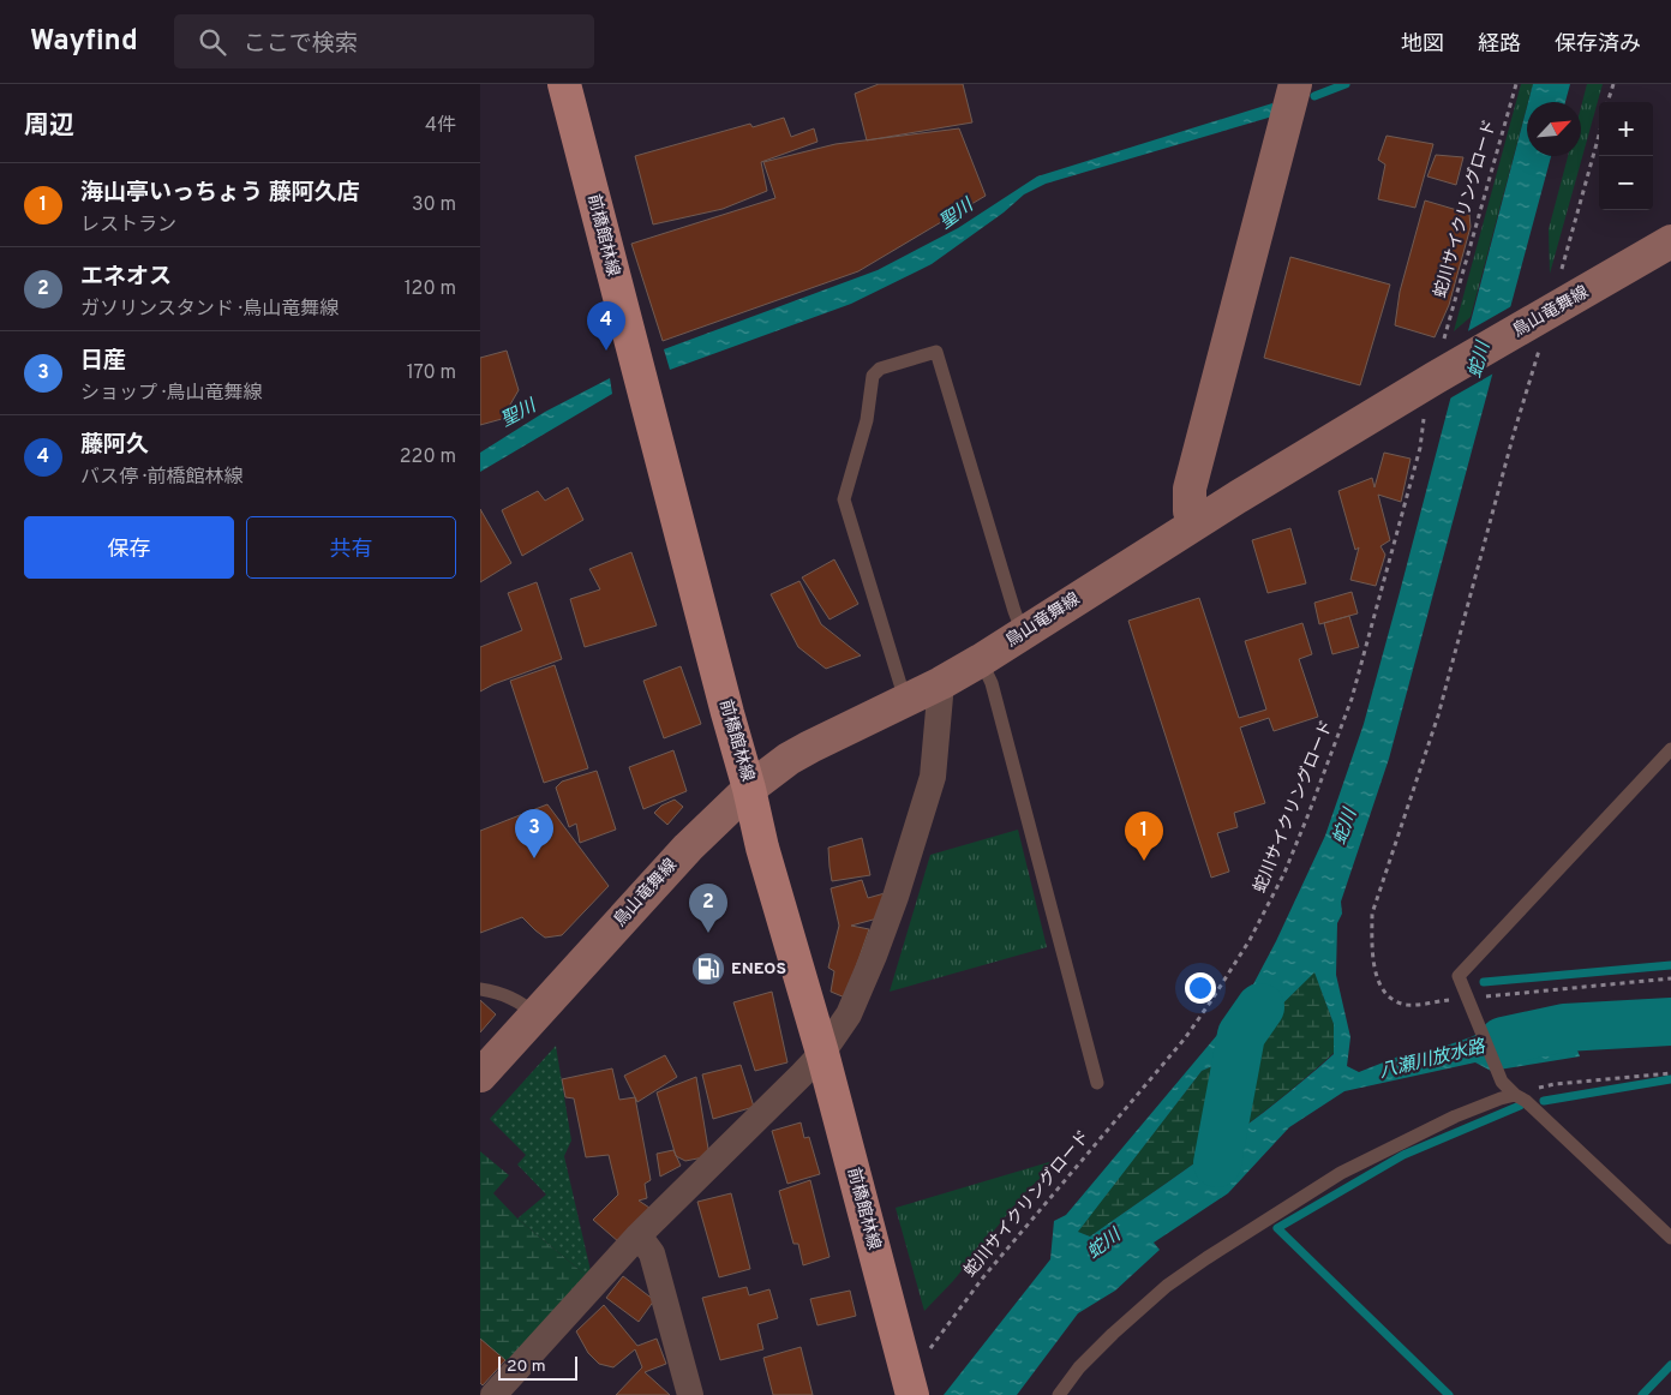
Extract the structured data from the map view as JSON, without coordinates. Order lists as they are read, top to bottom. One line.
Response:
{"streets":{"main road":["前橋館林線","鳥山竜舞線"],"path":["蛇川サイクリングロード"]},"crossings":[["蛇川サイクリングロード","鳥山竜舞線"],["前橋館林線","鳥山竜舞線"]],"water":["聖川","蛇川","八瀬川放水路"],"places":{"fuel station":["ENEOS"]},"scale_bar":"20 m","north":"top right","page":{"header":"Wayfind","search":"ここで検索","nav":["地図","経路","保存済み"],"heading":["周辺","4件"],"map_buttons":["+","−"],"list":[{"mark":"1","name":"海山亭いっちょう 藤阿久店","note":"レストラン","value":"30 m"},{"mark":"2","name":"エネオス","note":"ガソリンスタンド · 鳥山竜舞線","value":"120 m"},{"mark":"3","name":"日産","note":"ショップ · 鳥山竜舞線","value":"170 m"},{"mark":"4","name":"藤阿久","note":"バス停 · 前橋館林線","value":"220 m"}],"pins":["4","3","1","2"],"buttons":["保存","共有"],"scale":"20 m"}}
